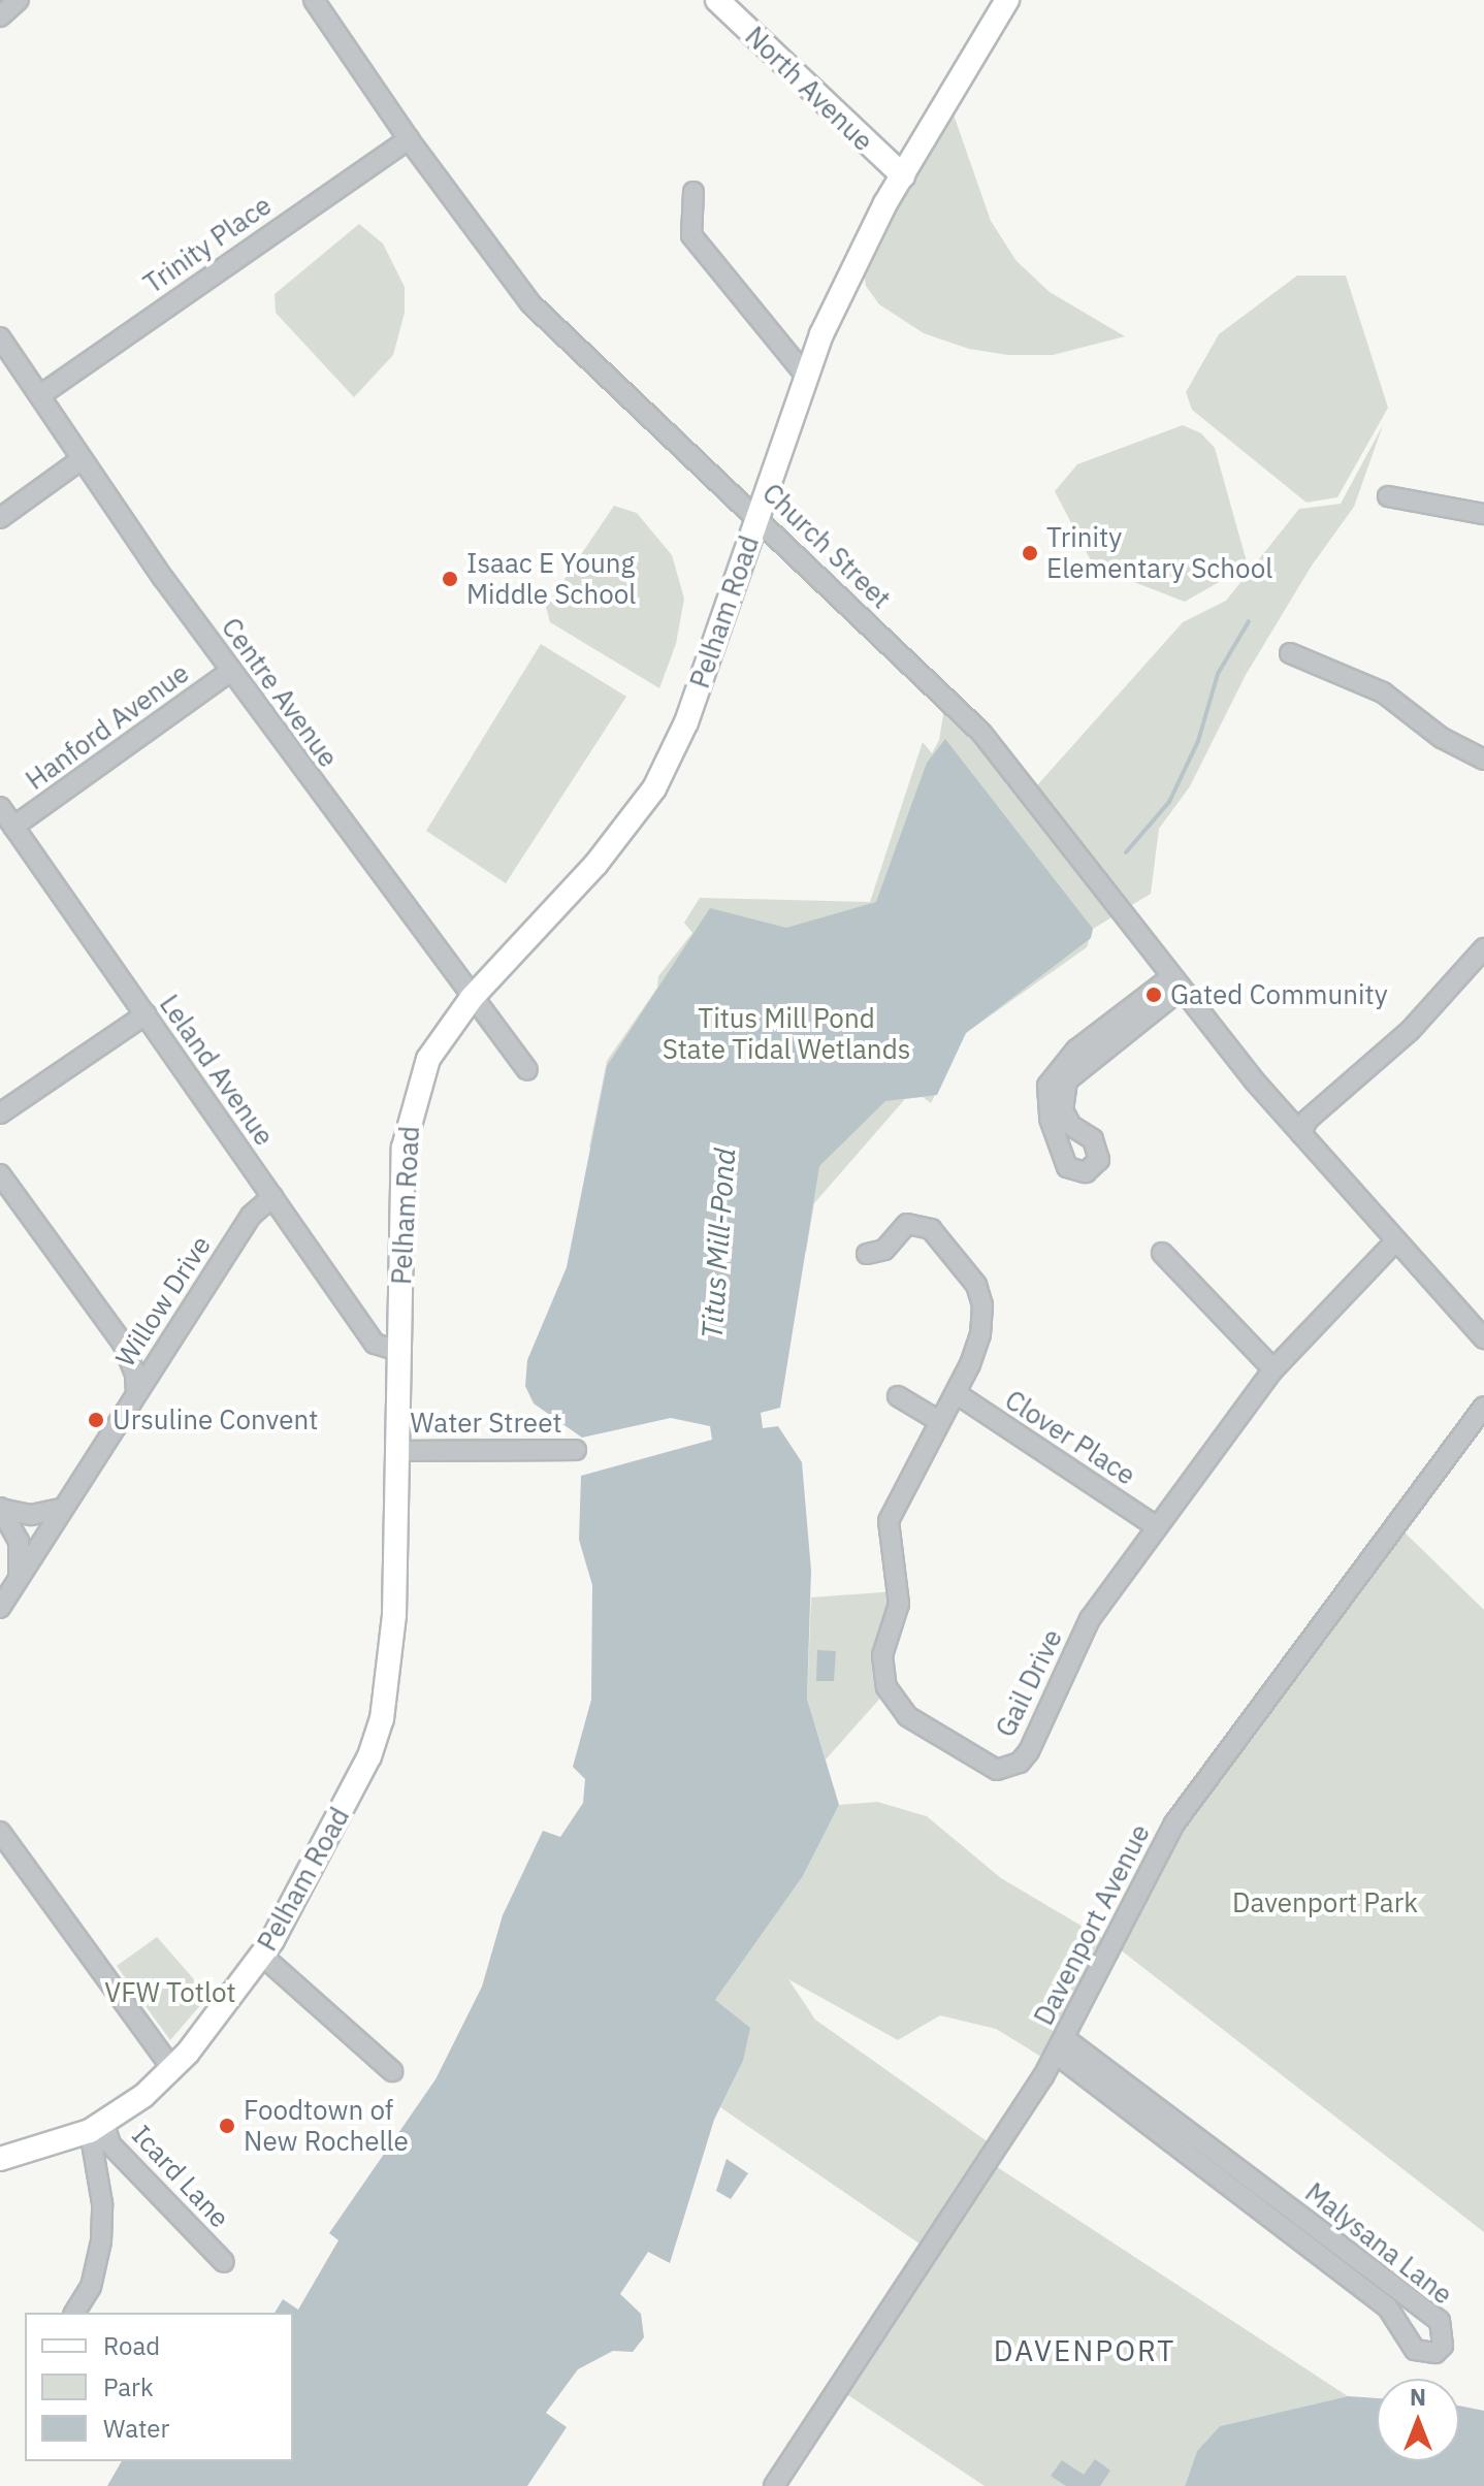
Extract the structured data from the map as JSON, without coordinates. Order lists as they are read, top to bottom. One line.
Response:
{"streets":{"main road":["North Avenue","Pelham Road"],"street":["Trinity Place","Church Street","Centre Avenue","Hanford Avenue","Leland Avenue","Willow Drive","Water Street","Clover Place","Gail Drive","Davenport Avenue","Icard Lane","Malysana Lane"]},"crossings":[["North Avenue","Pelham Road"],["Trinity Place","Church Street"],["Trinity Place","Centre Avenue"],["Church Street","Pelham Road"],["Pelham Road","Centre Avenue"],["Pelham Road","Leland Avenue"],["Pelham Road","Water Street"],["Pelham Road","Icard Lane"],["Centre Avenue","Hanford Avenue"],["Hanford Avenue","Leland Avenue"],["Leland Avenue","Willow Drive"],["Clover Place","Gail Drive"],["Davenport Avenue","Malysana Lane"]],"districts":["DAVENPORT"],"water":["Titus Mill-Pond"],"parks":["Titus Mill Pond State Tidal Wetlands","Davenport Park","VFW Totlot"],"places":["Trinity Elementary School","Isaac E Young Middle School","Gated Community","Ursuline Convent","Foodtown of New Rochelle"],"legend":["Road","Park","Water"],"north":"top"}
